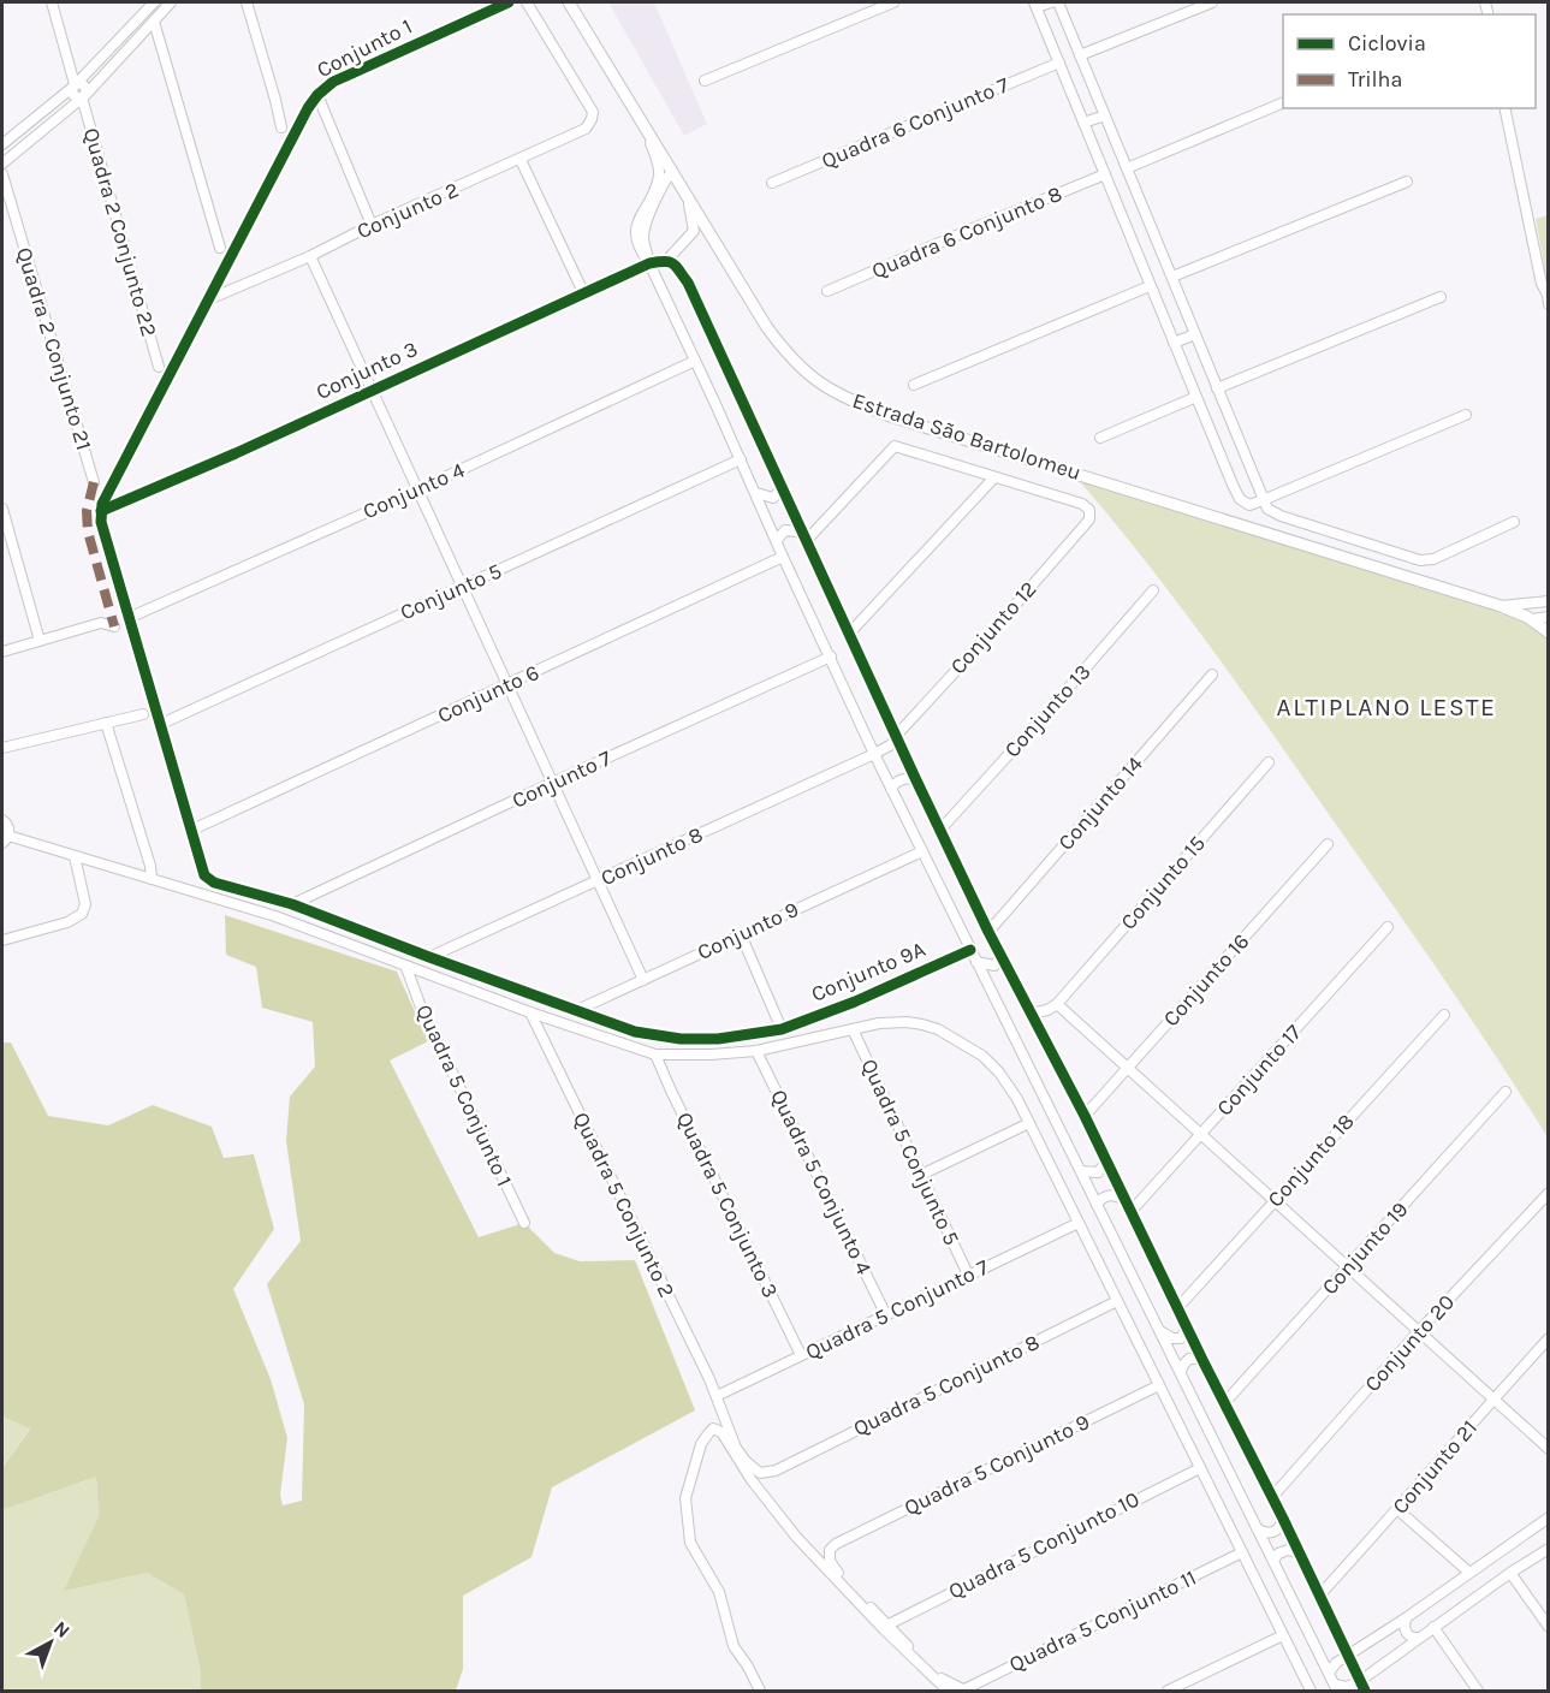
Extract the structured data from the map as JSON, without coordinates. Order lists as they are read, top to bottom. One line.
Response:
{"streets":{"street":["Conjunto 1","Quadra 6 Conjunto 7","Conjunto 2","Quadra 2 Conjunto 22","Quadra 6 Conjunto 8","Quadra 2 Conjunto 21","Conjunto 3","Estrada São Bartolomeu","Conjunto 4","Conjunto 5","Conjunto 12","Conjunto 6","Conjunto 13","Conjunto 7","Conjunto 14","Conjunto 8","Conjunto 15","Conjunto 9","Conjunto 9A","Conjunto 16","Conjunto 17","Quadra 5 Conjunto 1","Quadra 5 Conjunto 5","Conjunto 18","Quadra 5 Conjunto 4","Quadra 5 Conjunto 2","Quadra 5 Conjunto 3","Conjunto 19","Quadra 5 Conjunto 7","Conjunto 20","Quadra 5 Conjunto 8","Quadra 5 Conjunto 9","Conjunto 21","Quadra 5 Conjunto 10","Quadra 5 Conjunto 11"]},"crossings":[["Conjunto 12","Conjunto 8"],["Conjunto 6","Conjunto 9A"],["Conjunto 7","Conjunto 9A"],["Conjunto 8","Conjunto 9A"],["Conjunto 9","Conjunto 9A"],["Quadra 5 Conjunto 5","Quadra 5 Conjunto 7"],["Quadra 5 Conjunto 4","Quadra 5 Conjunto 7"],["Quadra 5 Conjunto 2","Quadra 5 Conjunto 7"],["Quadra 5 Conjunto 2","Quadra 5 Conjunto 8"],["Quadra 5 Conjunto 3","Quadra 5 Conjunto 7"],["Quadra 5 Conjunto 9","Quadra 5 Conjunto 10"]],"districts":["ALTIPLANO LESTE"],"legend":["Ciclovia","Trilha"],"north":"top right"}
